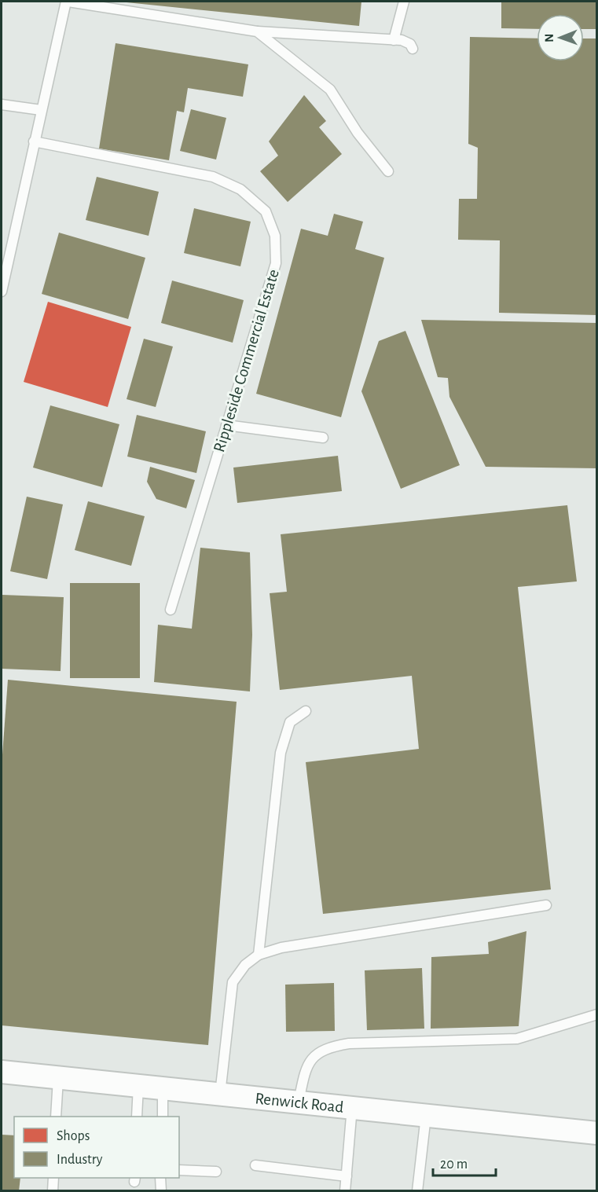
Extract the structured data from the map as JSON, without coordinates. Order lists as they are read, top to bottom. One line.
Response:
{"streets":{"street":["Renwick Road"],"lane":["Rippleside Commercial Estate"]},"legend":["Shops","Industry"],"scale_bar":"20 m","north":"left"}
